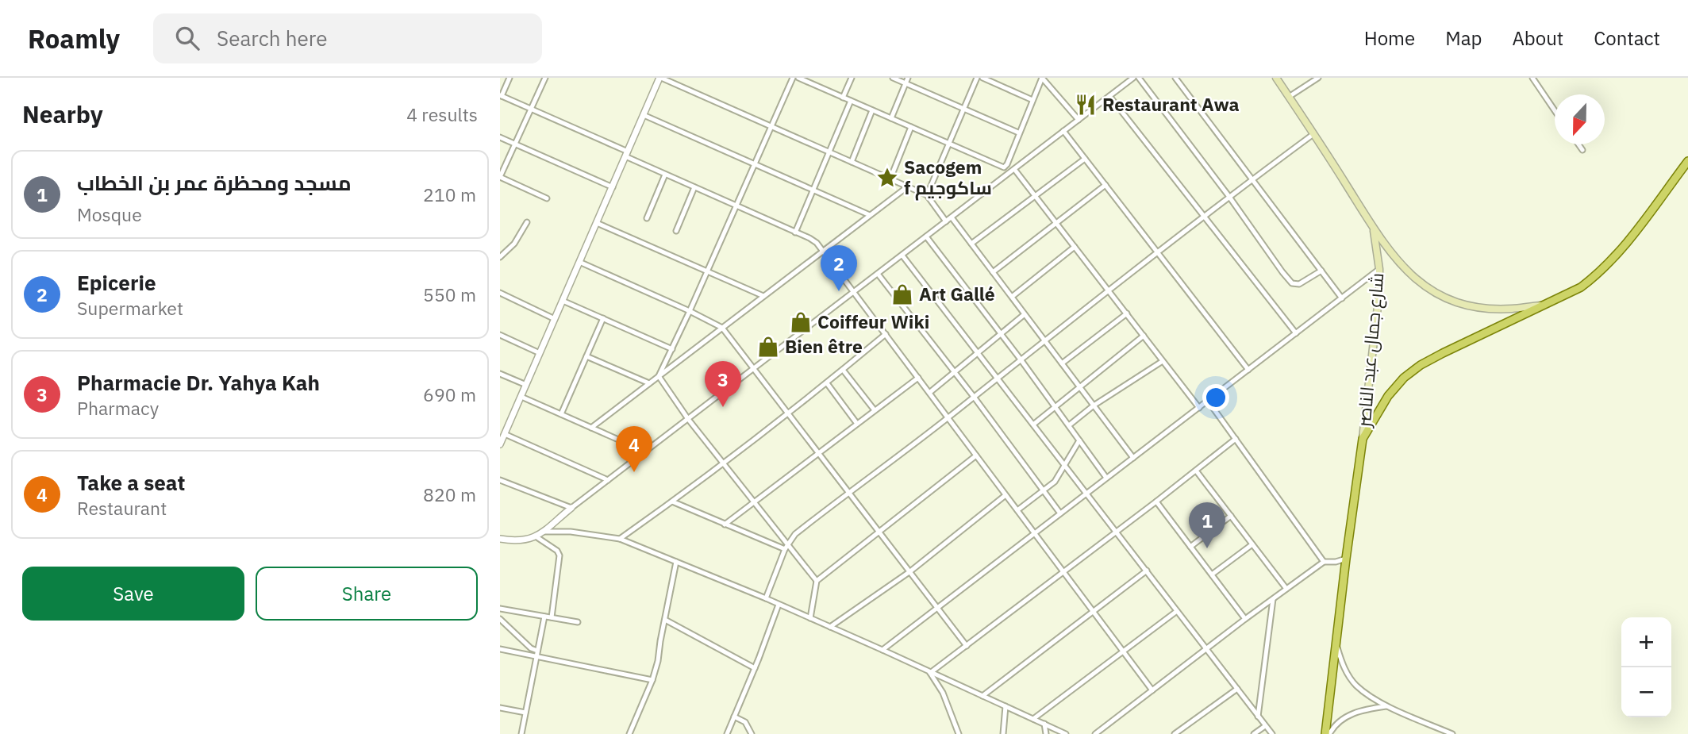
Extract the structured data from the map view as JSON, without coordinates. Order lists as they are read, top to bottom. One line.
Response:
{"streets":{"main road":["شارع جمال عبد الناصر"]},"places":{"restaurant":["Restaurant Awa"],"place":["Sacogem f ساكوجيم"],"shop":["Art Gallé","Coiffeur Wiki","Bien être"]},"north":"bottom","page":{"header":"Roamly","search":"Search here","nav":["Home","Map","About","Contact"],"heading":["Nearby","4 results"],"list":[{"mark":"1","name":"مسجد ومحظرة عمر بن الخطاب","note":"Mosque","value":"210 m"},{"mark":"2","name":"Epicerie","note":"Supermarket","value":"550 m"},{"mark":"3","name":"Pharmacie Dr. Yahya Kah","note":"Pharmacy","value":"690 m"},{"mark":"4","name":"Take a seat","note":"Restaurant","value":"820 m"}],"pins":["2","3","4","1"],"buttons":["Save","Share"],"map_buttons":["+","−"]}}
